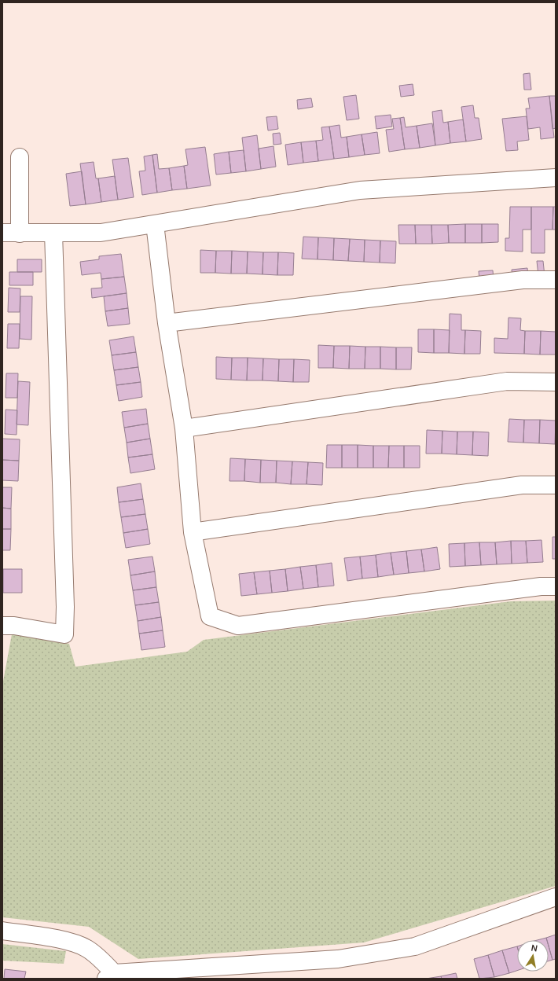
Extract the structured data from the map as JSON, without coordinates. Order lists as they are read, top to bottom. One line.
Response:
{"north":"top"}
